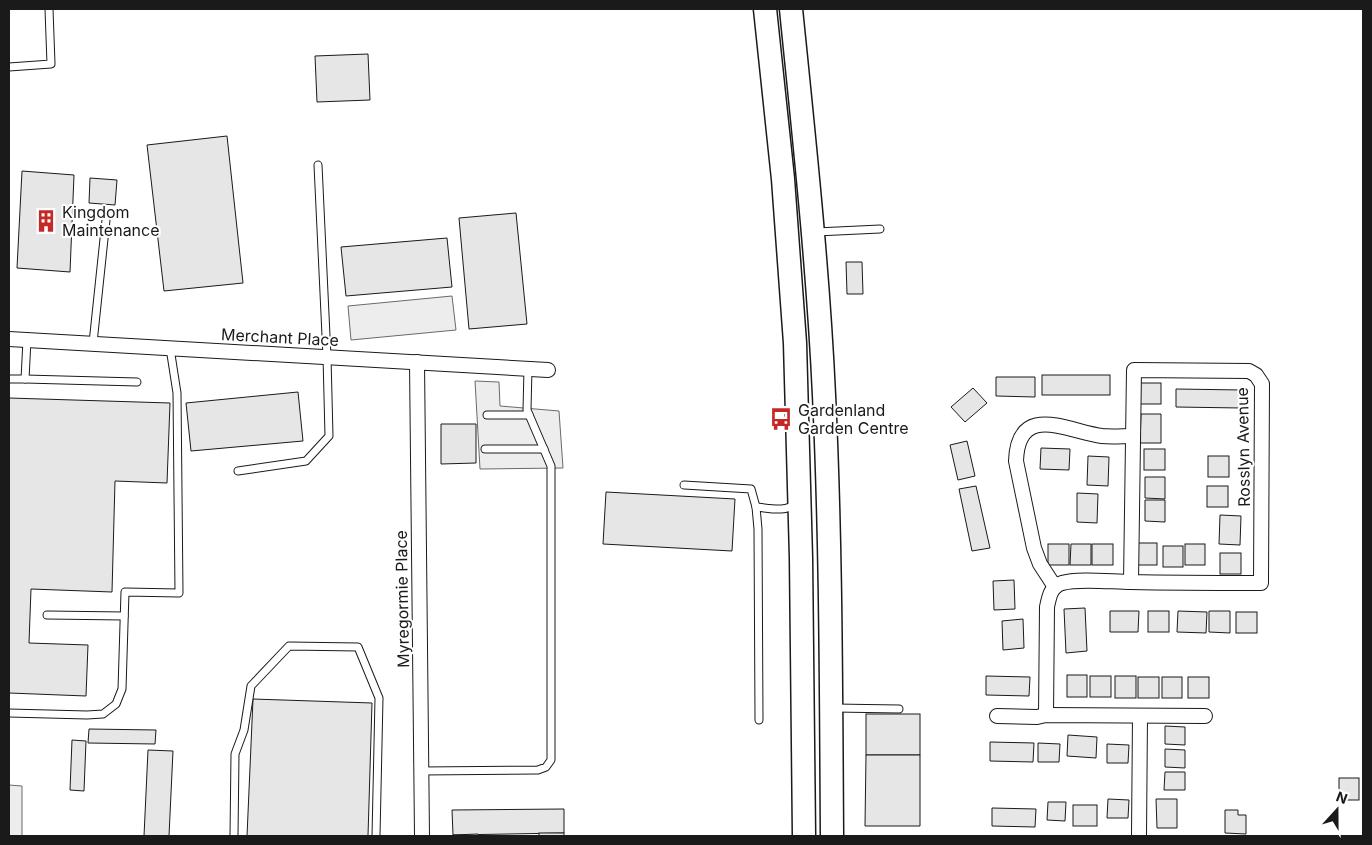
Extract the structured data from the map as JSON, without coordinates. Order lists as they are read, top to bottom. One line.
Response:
{"streets":{"street":["Merchant Place","Rosslyn Avenue","Myregormie Place"]},"crossings":[["Merchant Place","Myregormie Place"]],"places":{"building":["Kingdom Maintenance"],"bus stop":["Gardenland Garden Centre"]},"north":"top"}
